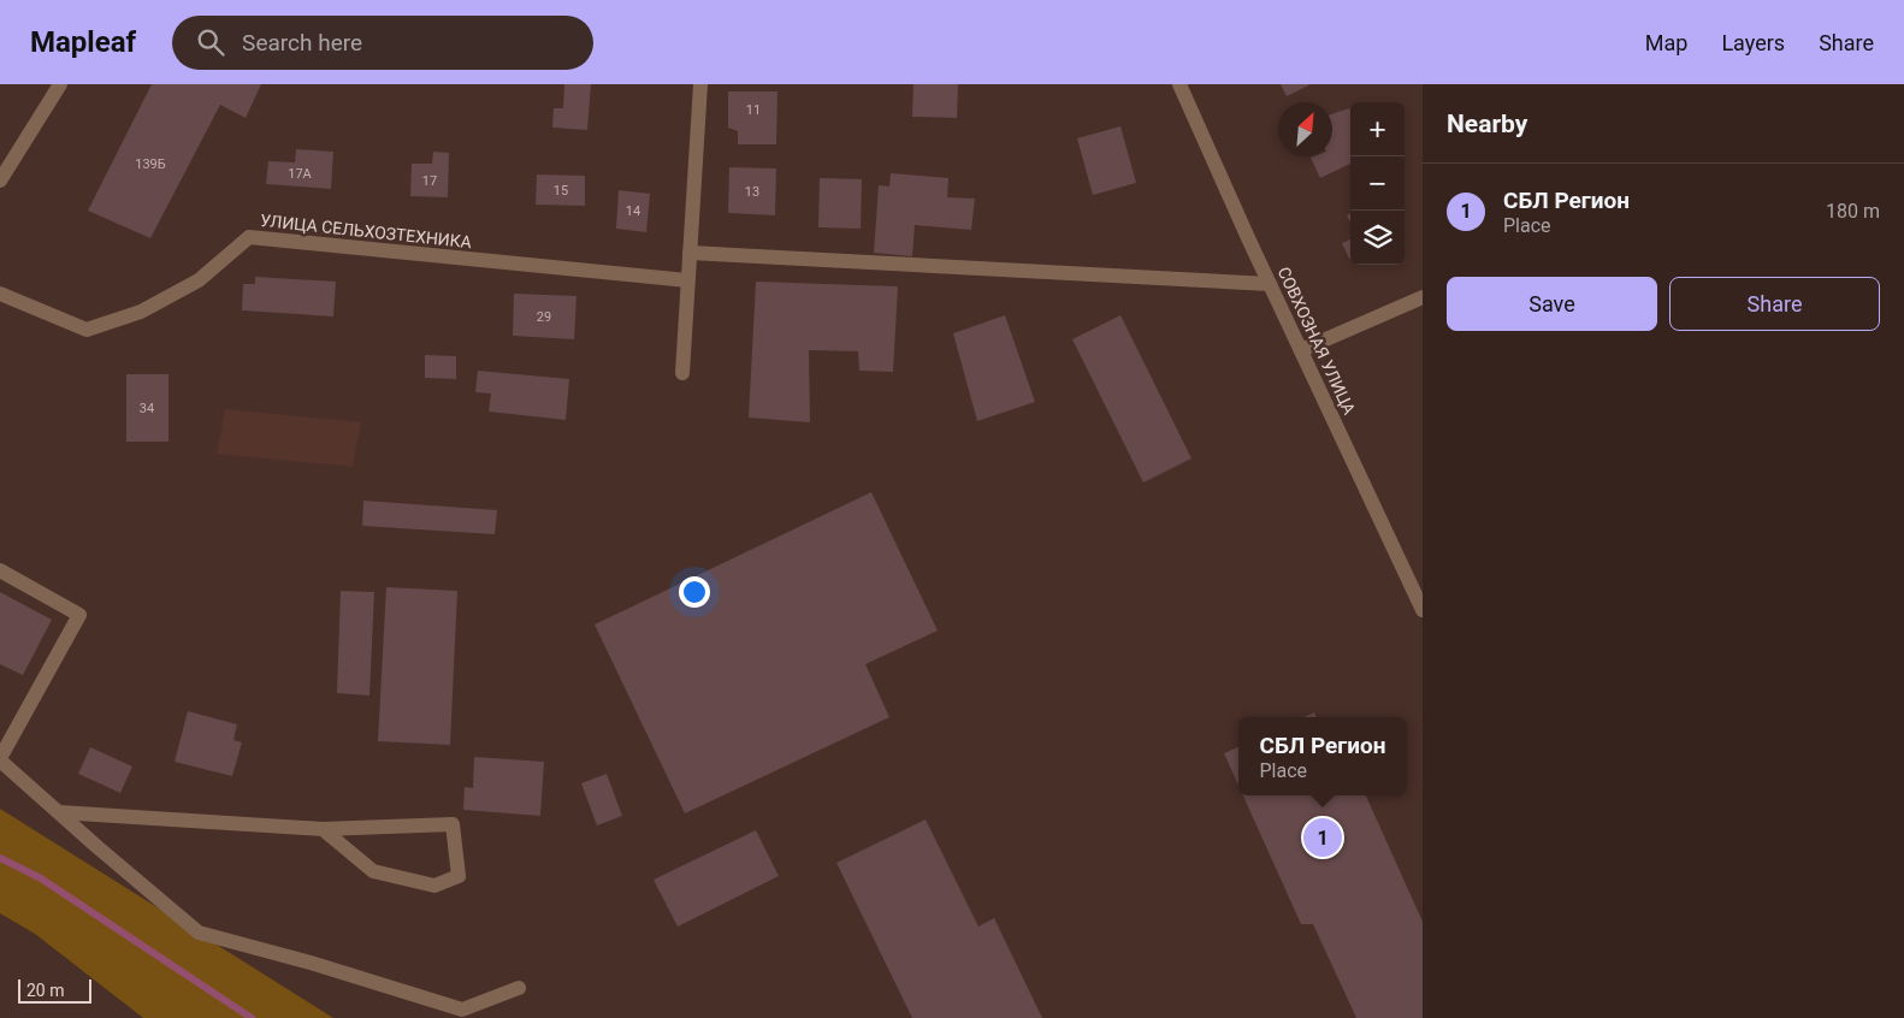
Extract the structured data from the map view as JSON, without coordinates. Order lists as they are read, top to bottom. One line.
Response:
{"streets":{"street":["УЛИЦА СЕЛЬХОЗТЕХНИКА","СОВХОЗНАЯ УЛИЦА"]},"house_numbers":["11","139Б","17А","17","15","13","14","29","34"],"scale_bar":"20 m","north":"top right","page":{"header":"Mapleaf","search":"Search here","nav":["Map","Layers","Share"],"heading":"Nearby","map_buttons":["+","−"],"list":[{"mark":"1","name":"СБЛ Регион","note":"Place","value":"180 m"}],"buttons":["Save","Share"],"popup":["СБЛ Регион","Place"],"pins":"1","scale":"20 m"}}
